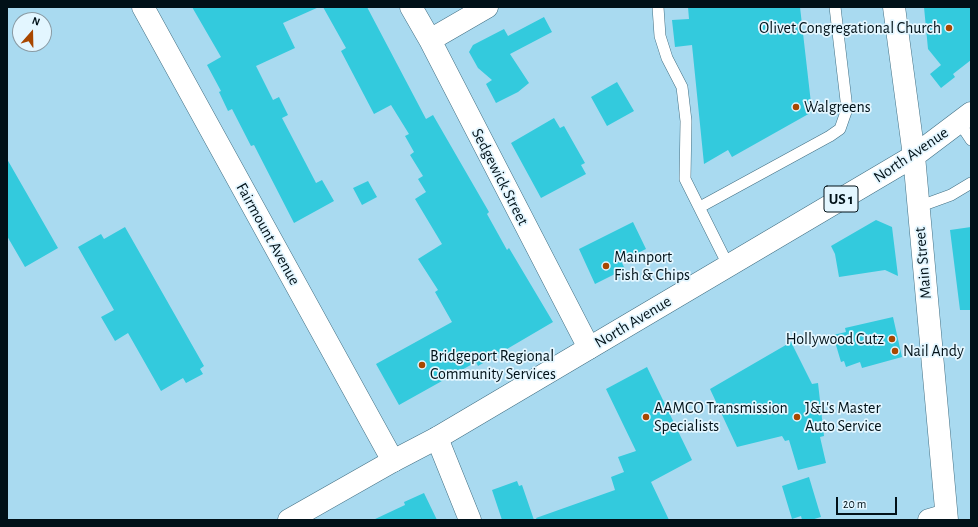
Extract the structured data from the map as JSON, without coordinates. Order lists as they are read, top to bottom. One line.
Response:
{"streets":{"main road":["North Avenue","Sedgewick Street","US 1","Fairmount Avenue","Main Street"]},"crossings":[["North Avenue","Sedgewick Street"],["North Avenue","Fairmount Avenue"],["North Avenue","Main Street"]],"places":["Olivet Congregational Church","Walgreens","Mainport Fish & Chips","Hollywood Cutz","Nail Andy","Bridgeport Regional Community Services","AAMCO Transmission Specialists","J&L's Master Auto Service"],"scale_bar":"20 m","north":"top"}
